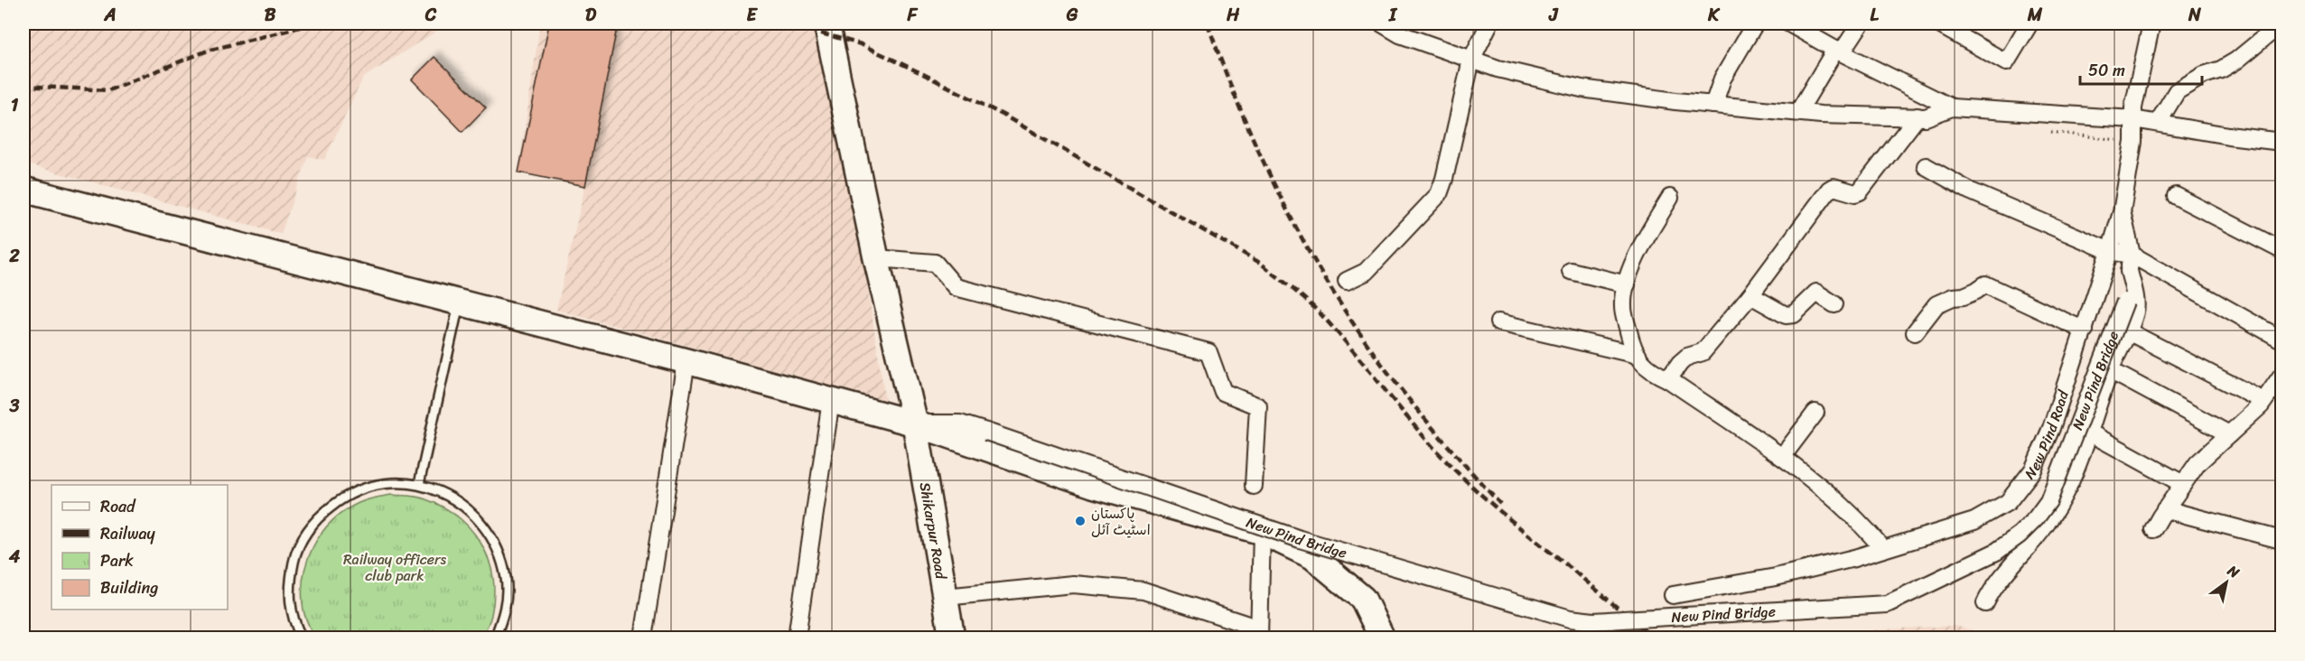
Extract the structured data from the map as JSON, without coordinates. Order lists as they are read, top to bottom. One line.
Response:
{"streets":{"main road":["Shikarpur Road"],"street":["New Pind Bridge","New Pind Road"]},"crossings":[["New Pind Bridge","Shikarpur Road"]],"parks":["Railway officers club park"],"places":["پاکستان اسٹیٹ آئل"],"legend":["Road","Railway","Park","Building"],"scale_bar":"50 m","north":"top right","grid":{"columns":["A","B","C","D","E","F","G","H","I","J","K","L","M","N"],"rows":["1","2","3","4"]}}
